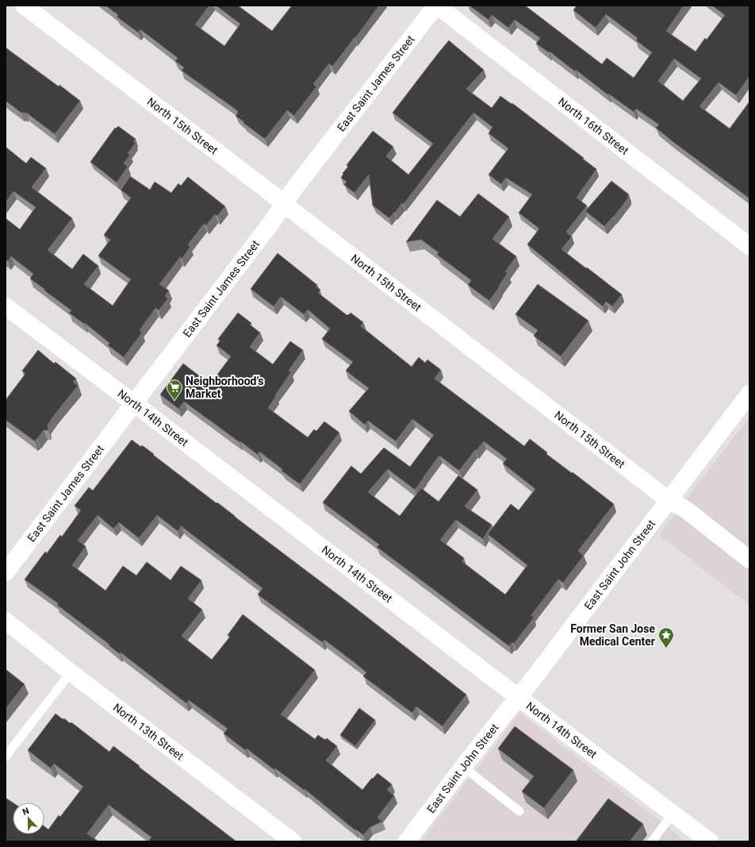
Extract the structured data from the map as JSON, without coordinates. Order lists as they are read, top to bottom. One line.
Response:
{"streets":{"street":["East Saint James Street","North 16th Street","North 15th Street","North 14th Street","East Saint John Street","North 13th Street"]},"crossings":[["East Saint James Street","North 16th Street"],["East Saint James Street","North 15th Street"],["East Saint James Street","North 14th Street"],["North 15th Street","East Saint John Street"],["North 14th Street","East Saint John Street"]],"places":{"supermarket":["Neighborhood’s Market"],"place":["Former San Jose Medical Center"]},"north":"top"}
